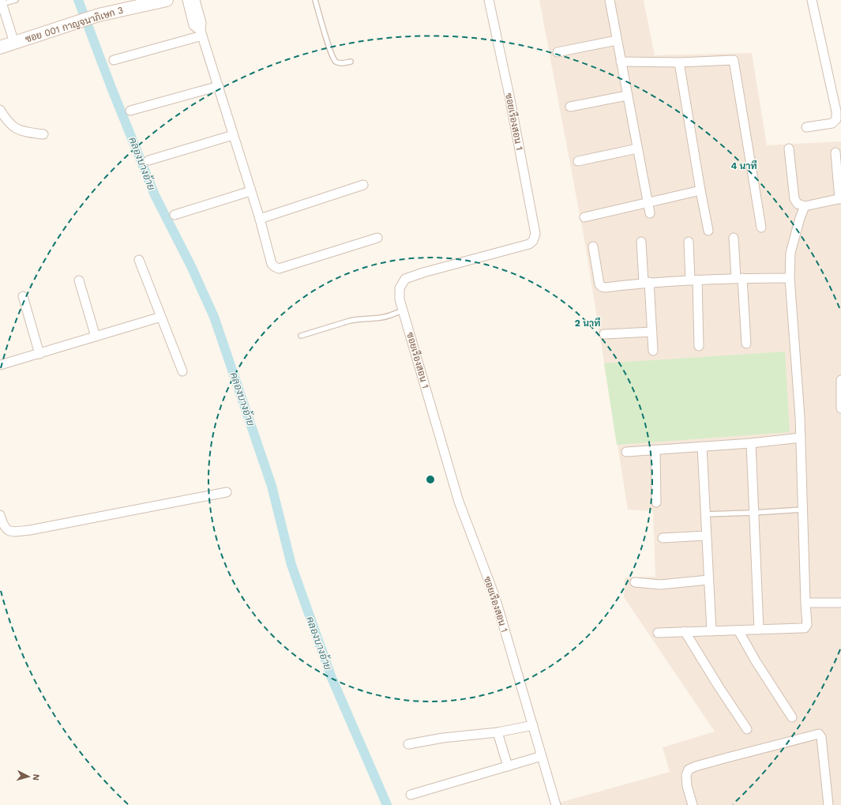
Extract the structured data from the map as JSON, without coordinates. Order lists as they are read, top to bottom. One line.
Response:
{"streets":{"street":["ซอย 001 กาญจนาภิเษก 3","ซอยเรืองสอน 1"]},"water":["คลองบางอ้าย"],"north":"right","rings":["4 นาที","2 นาที"]}
